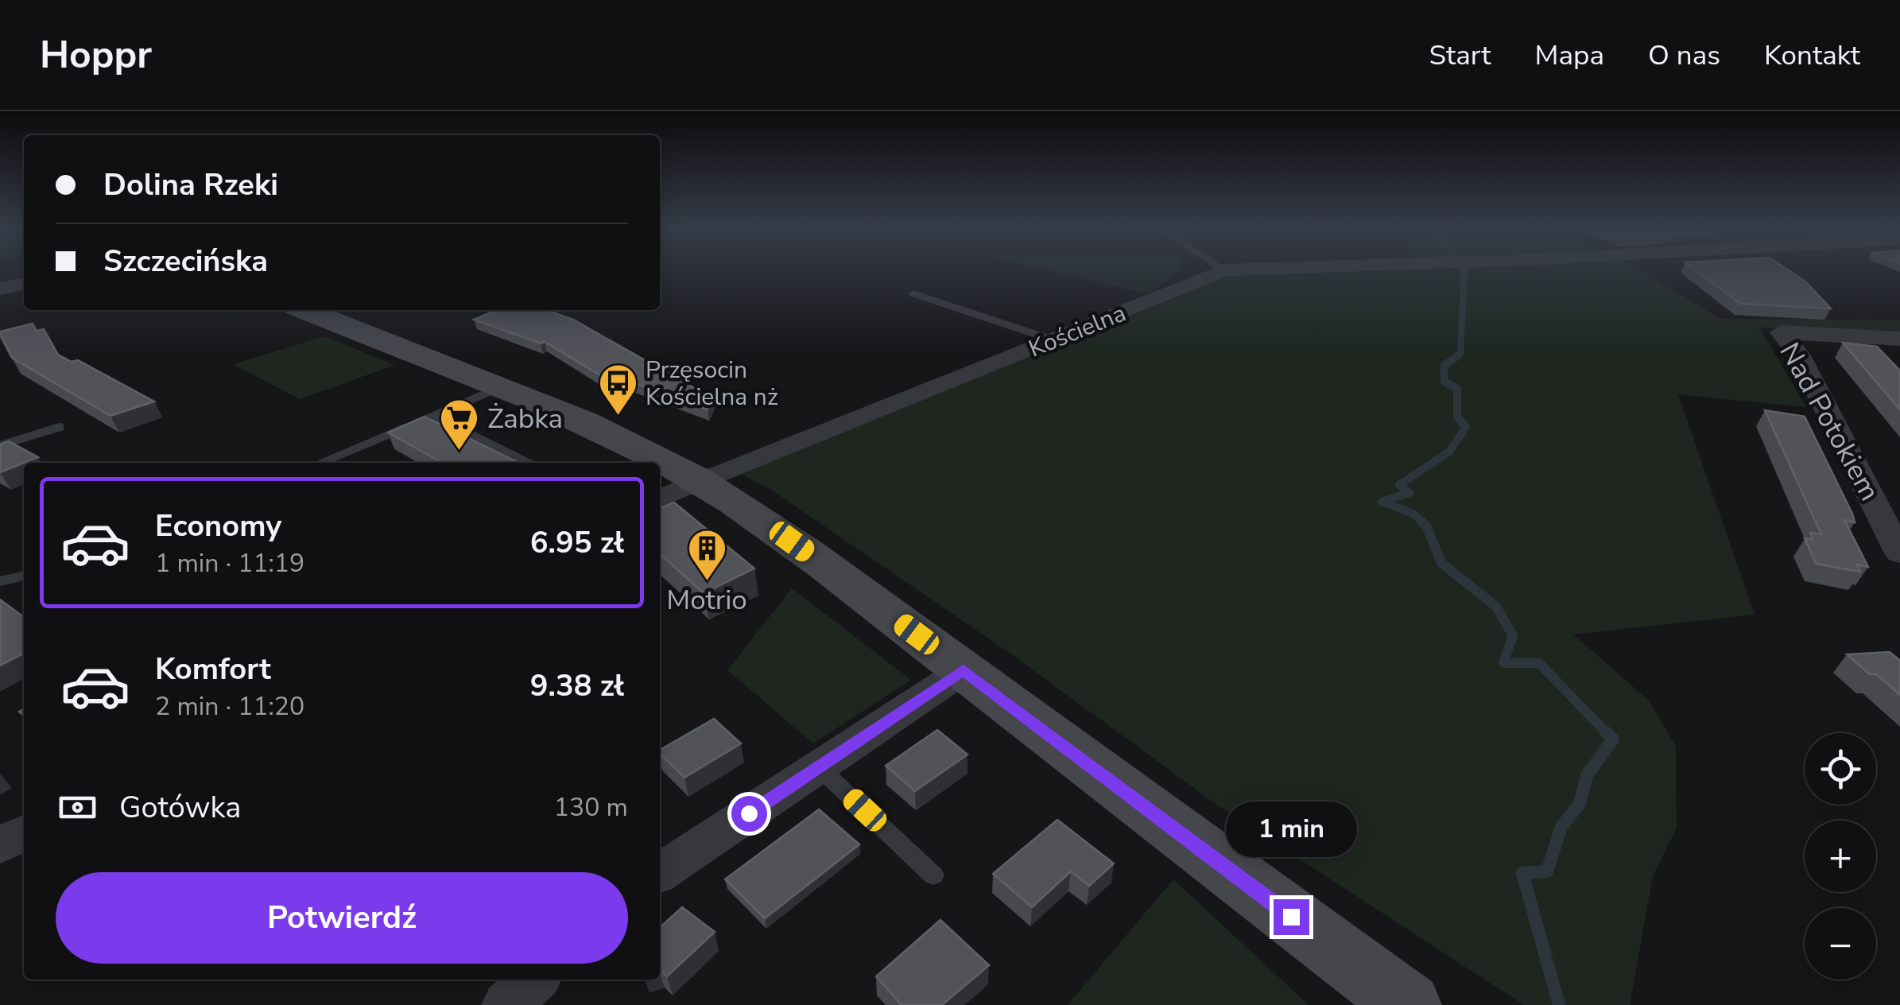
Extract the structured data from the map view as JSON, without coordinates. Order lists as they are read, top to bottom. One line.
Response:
{"streets":{"street":["Kościelna","Nad Potokiem"]},"places":{"bus stop":["Przęsocin Kościelna nż"],"supermarket":["Żabka"],"building":["Motrio"]},"page":{"header":"Hoppr","nav":["Start","Mapa","O nas","Kontakt"],"banner":["Dolina Rzeki","Szczecińska"],"list":[{"name":"Economy","note":"1 min · 11:19","value":"6.95 zł"},{"name":"Komfort","note":"2 min · 11:20","value":"9.38 zł"}],"map_buttons":["+","−"],"pay":["Gotówka","130 m"],"bubble":"1 min","buttons":"Potwierdź"}}
